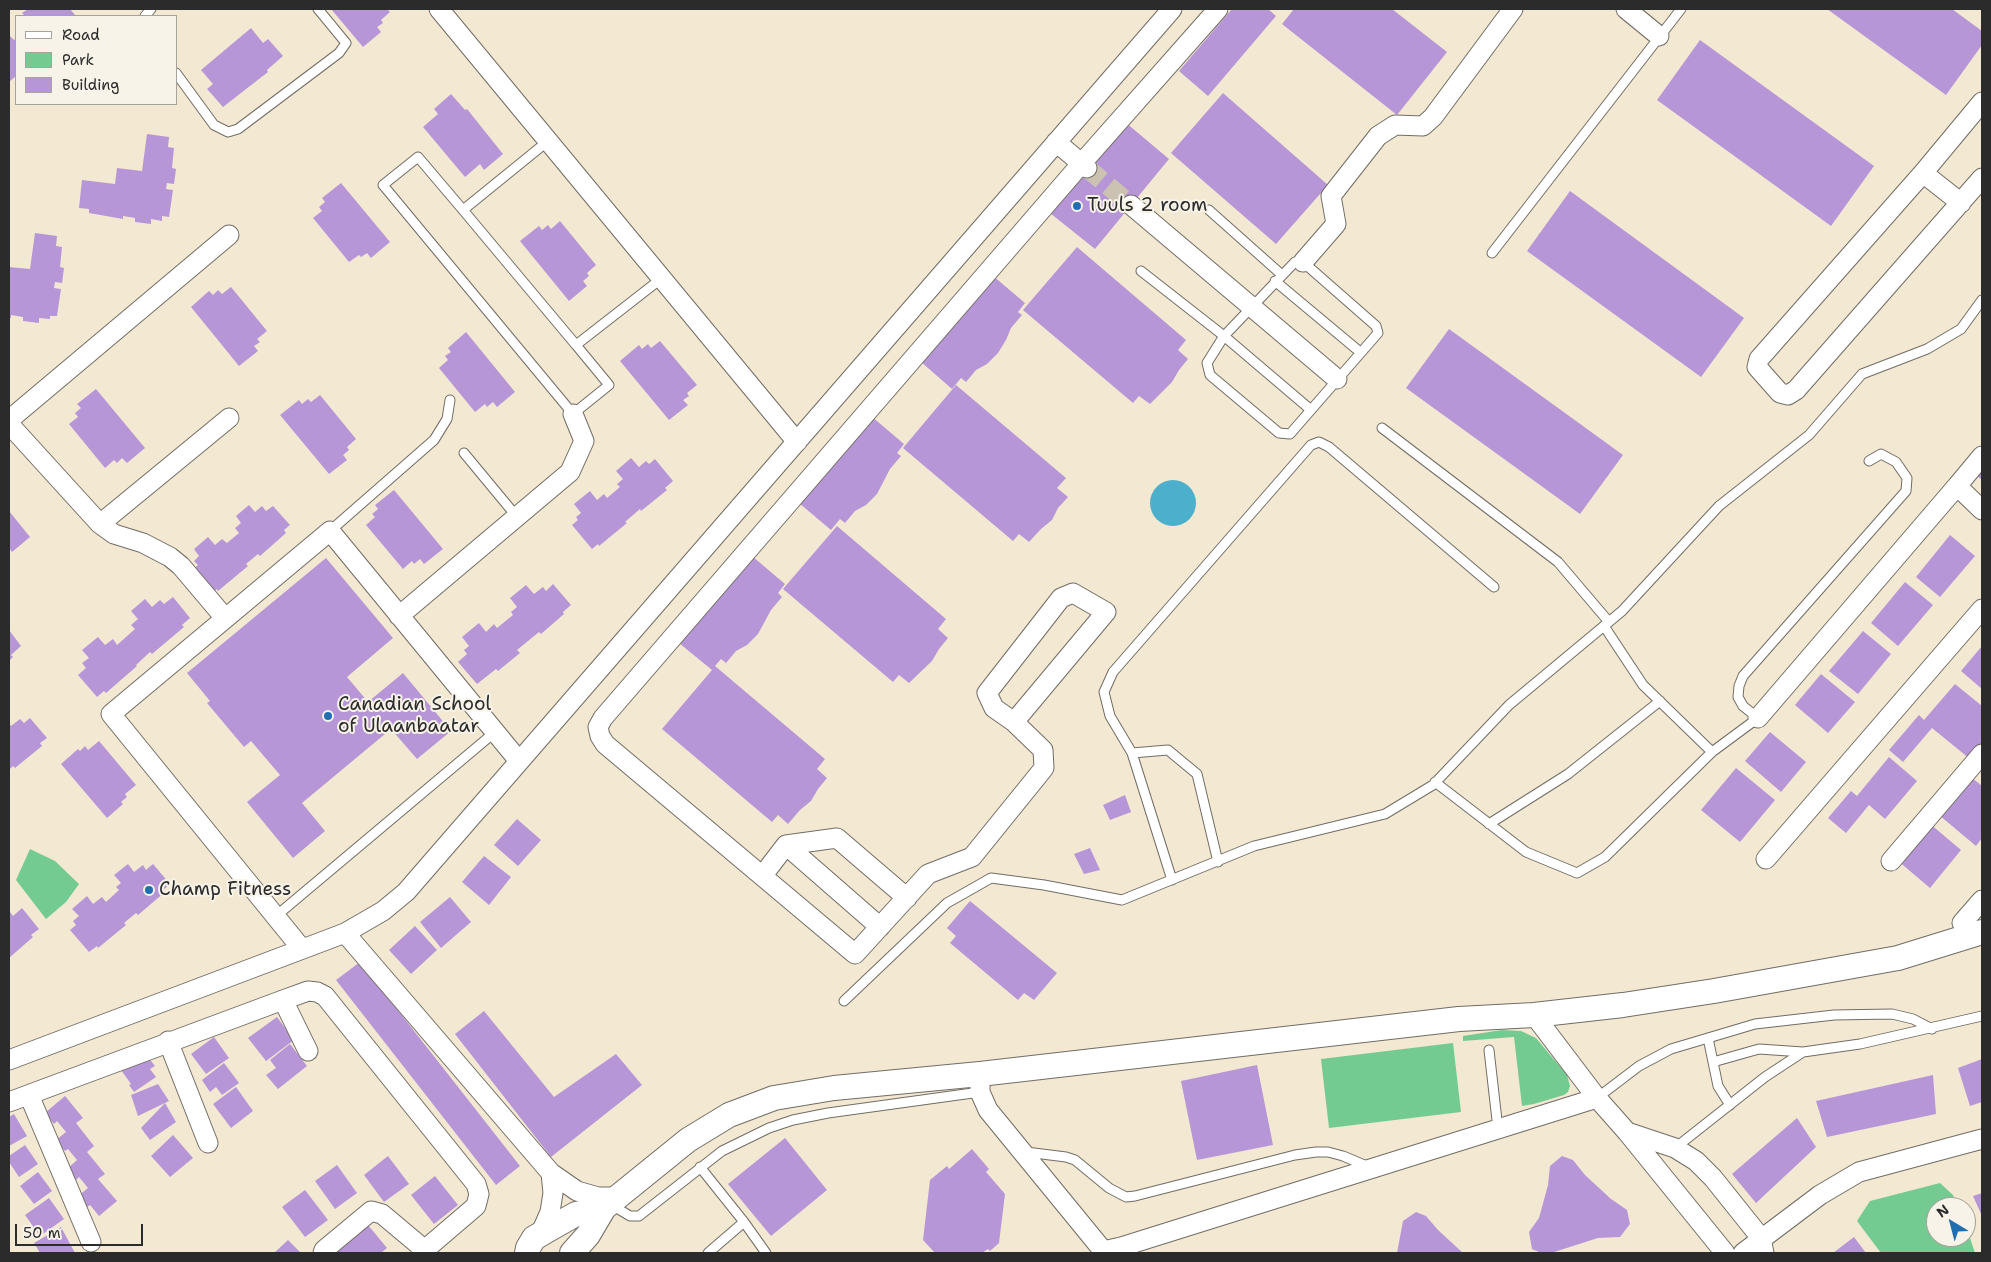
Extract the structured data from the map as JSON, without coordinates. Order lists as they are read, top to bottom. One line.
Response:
{"places":["Tuuls 2 room","Canadian School of Ulaanbaatar","Champ Fitness"],"legend":["Road","Park","Building"],"scale_bar":"50 m","north":"top left"}
